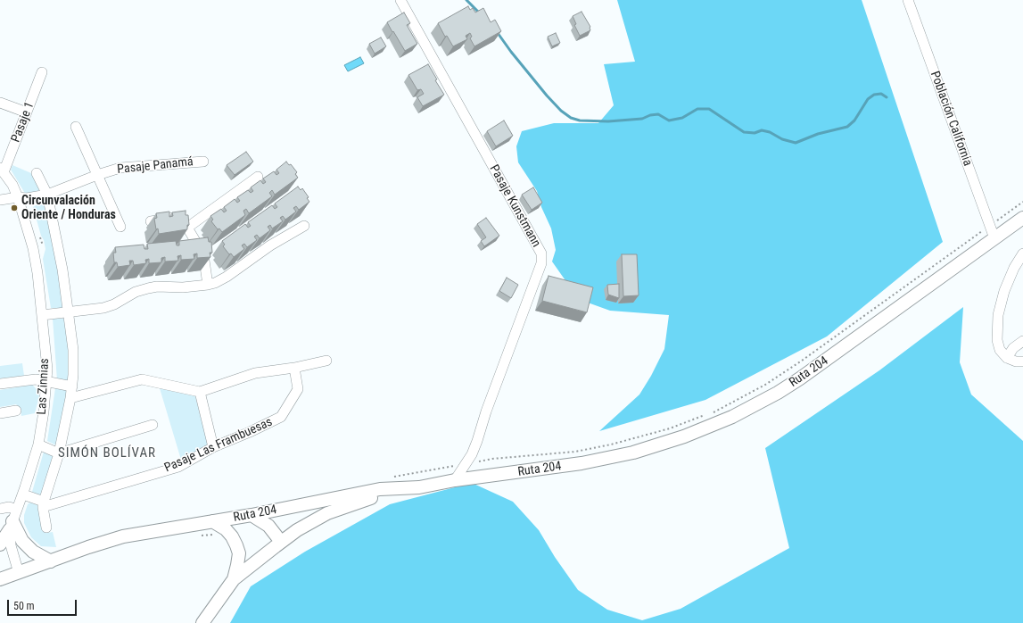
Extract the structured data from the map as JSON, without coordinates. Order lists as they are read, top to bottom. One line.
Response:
{"streets":{"main road":["Ruta 204"],"street":["Población California","Pasaje 1","Pasaje Panamá","Pasaje Kunstmann","Las Zinnias","Pasaje Las Frambuesas"]},"crossings":[["Población California","Ruta 204"],["Pasaje 1","Las Zinnias"],["Pasaje Panamá","Las Zinnias"],["Pasaje Kunstmann","Ruta 204"],["Ruta 204","Las Zinnias"]],"districts":["SIMÓN BOLÍVAR"],"places":["Circunvalación Oriente / Honduras"],"scale_bar":"50 m"}
